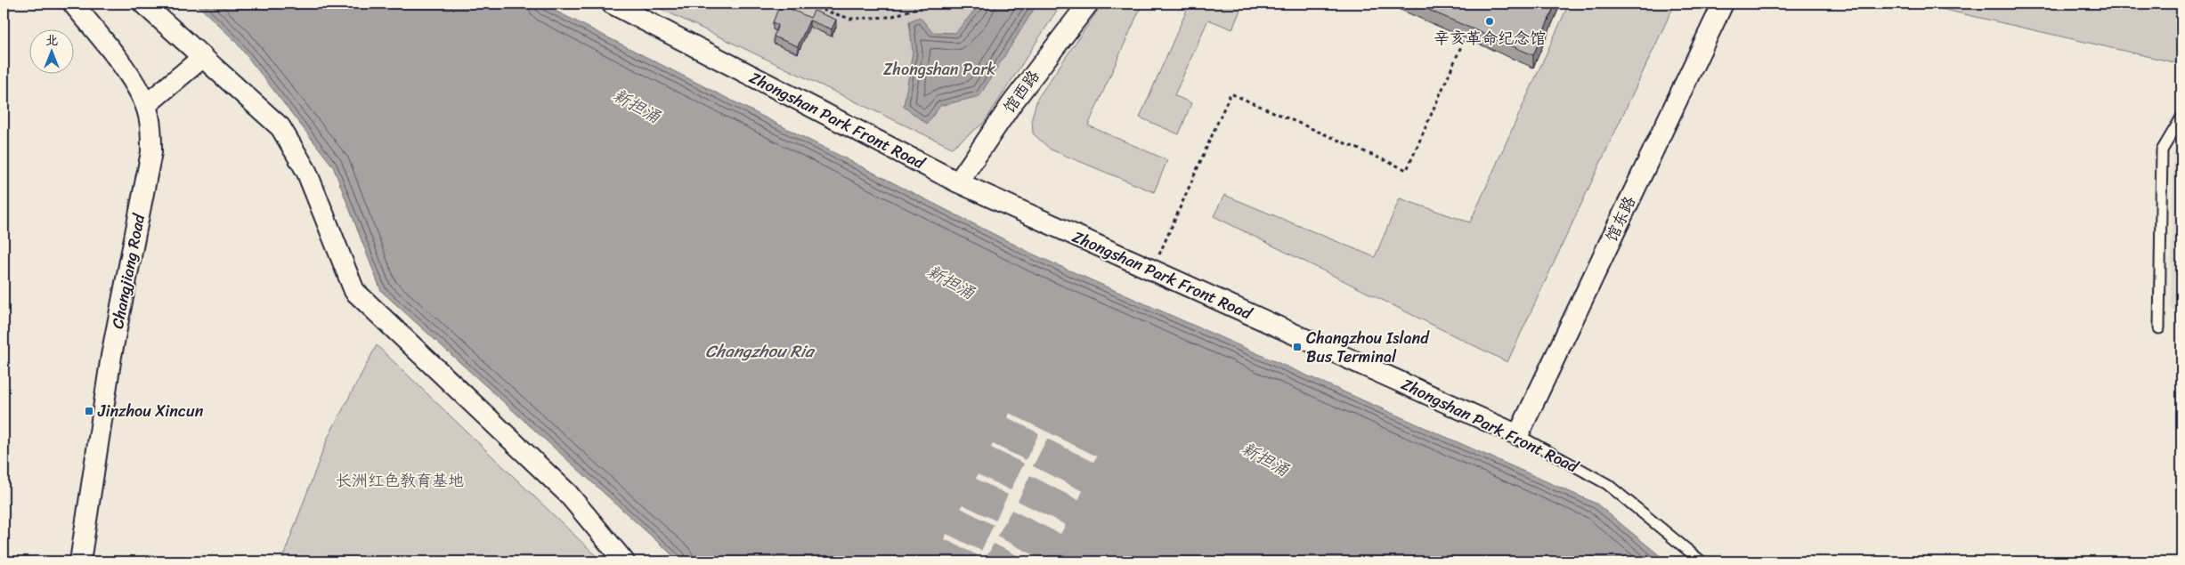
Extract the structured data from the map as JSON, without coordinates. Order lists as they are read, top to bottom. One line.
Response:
{"streets":{"street":["馆西路","Zhongshan Park Front Road","馆东路","Changjiang Road"]},"crossings":[["馆西路","Zhongshan Park Front Road"],["Zhongshan Park Front Road","馆东路"]],"water":["新担涌","Changzhou Ria"],"parks":["Zhongshan Park","长洲红色教育基地"],"places":{"other":["辛亥革命纪念馆"],"transit":["Changzhou Island Bus Terminal","Jinzhou Xincun"]},"north":"top"}
